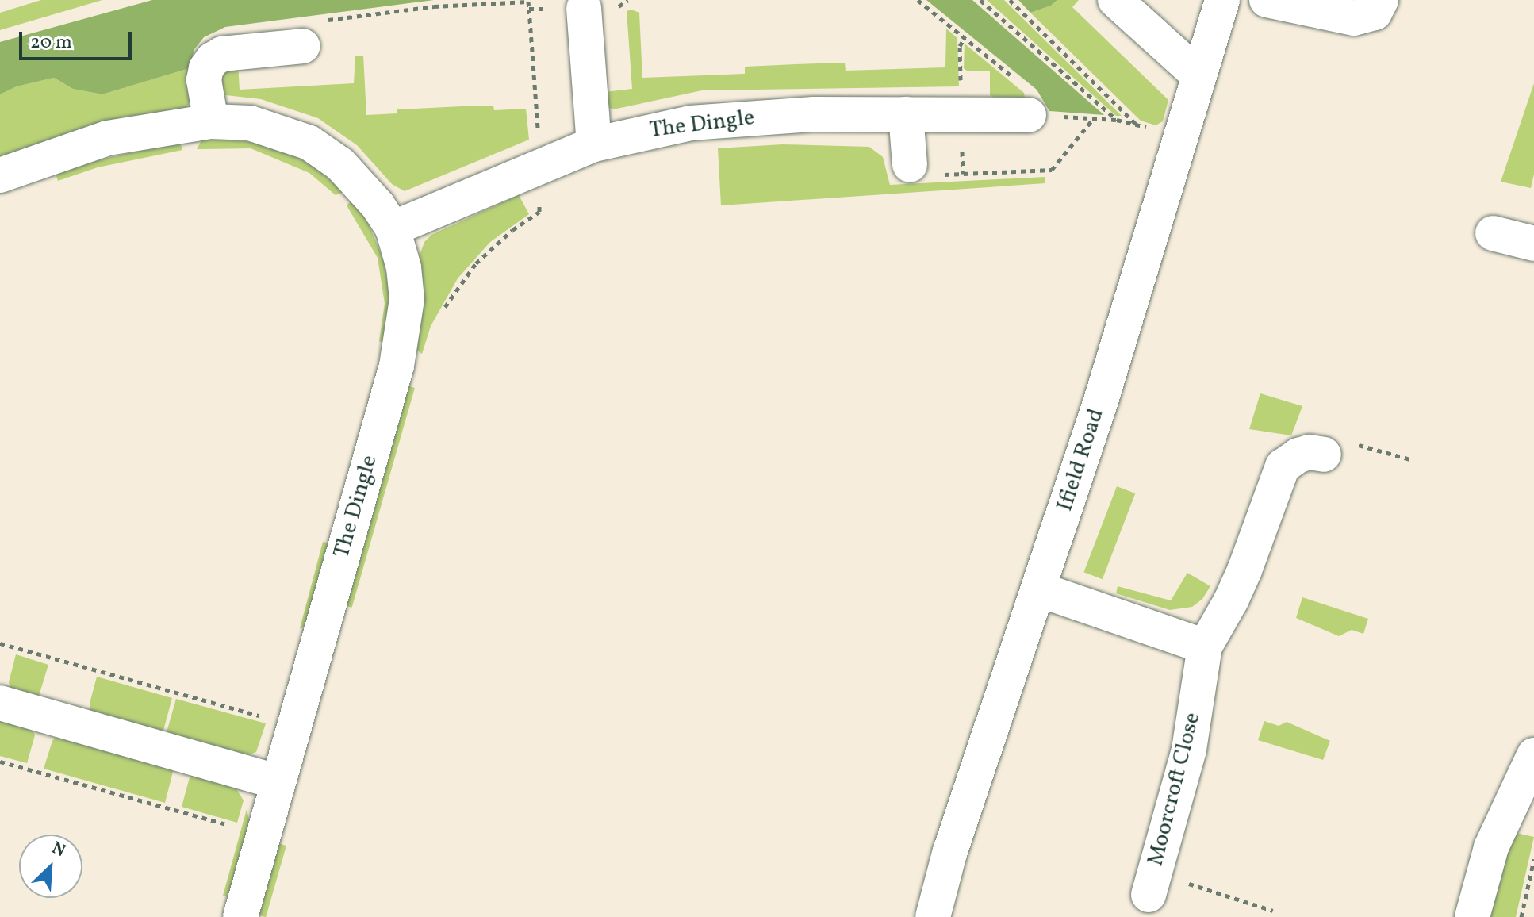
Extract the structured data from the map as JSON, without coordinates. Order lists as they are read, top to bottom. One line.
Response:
{"streets":{"street":["The Dingle","Ifield Road","Moorcroft Close"]},"scale_bar":"20 m","north":"top right"}
